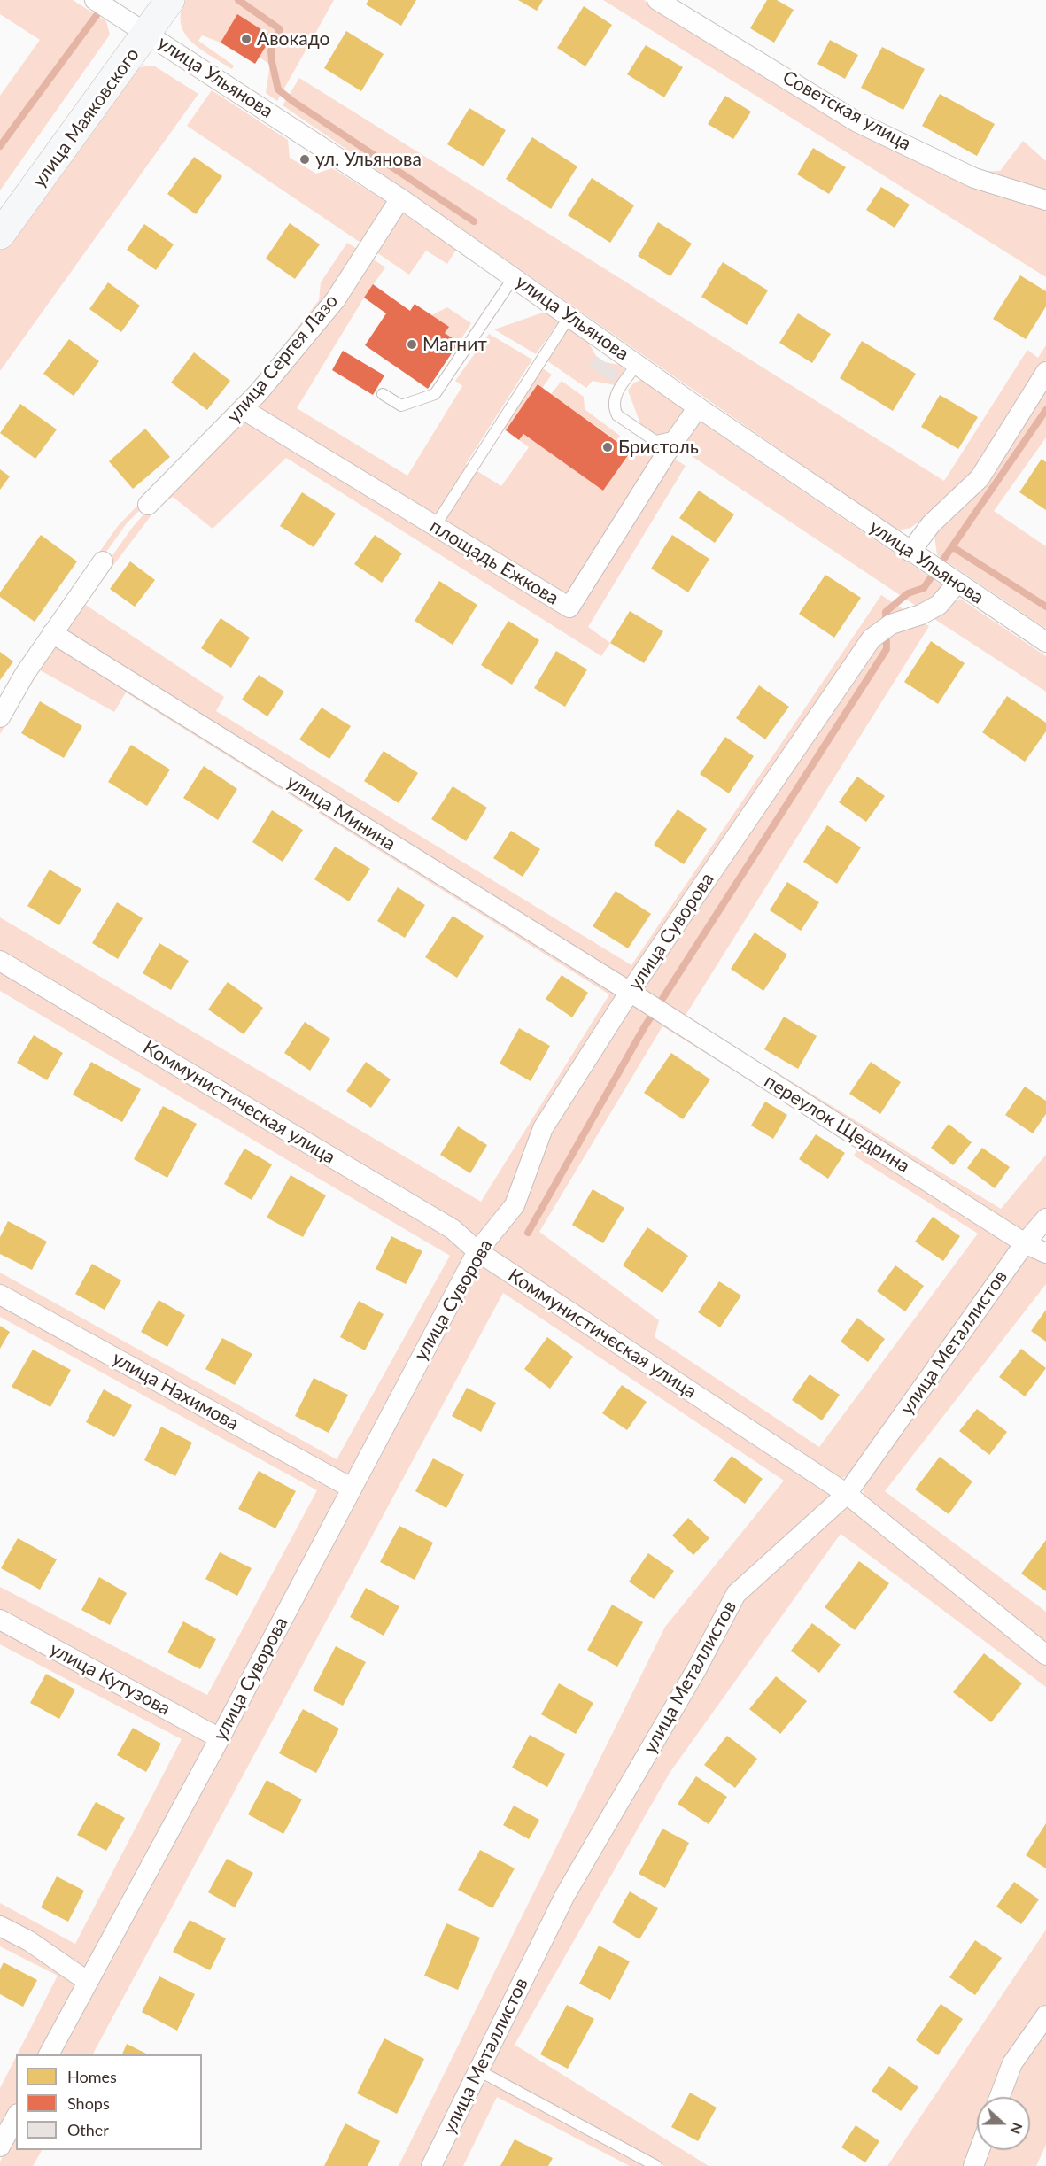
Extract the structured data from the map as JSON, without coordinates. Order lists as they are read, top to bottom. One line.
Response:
{"streets":{"main road":["улица Маяковского"],"street":["улица Ульянова","Советская улица","улица Сергея Лазо","площадь Ежкова","улица Минина","улица Суворова","Коммунистическая улица","переулок Щедрина","улица Металлистов","улица Нахимова","улица Кутузова"]},"crossings":[["улица Ульянова","улица Маяковского"],["улица Ульянова","улица Сергея Лазо"],["улица Ульянова","площадь Ежкова"],["улица Ульянова","улица Суворова"],["улица Сергея Лазо","площадь Ежкова"],["улица Минина","улица Суворова"],["улица Минина","переулок Щедрина"],["улица Суворова","Коммунистическая улица"],["улица Суворова","переулок Щедрина"],["улица Суворова","улица Нахимова"],["улица Суворова","улица Кутузова"],["Коммунистическая улица","улица Металлистов"],["переулок Щедрина","улица Металлистов"]],"places":["Авокадо","ул. Ульянова","Магнит","Бристоль"],"legend":["Homes","Shops","Other"],"north":"right"}
